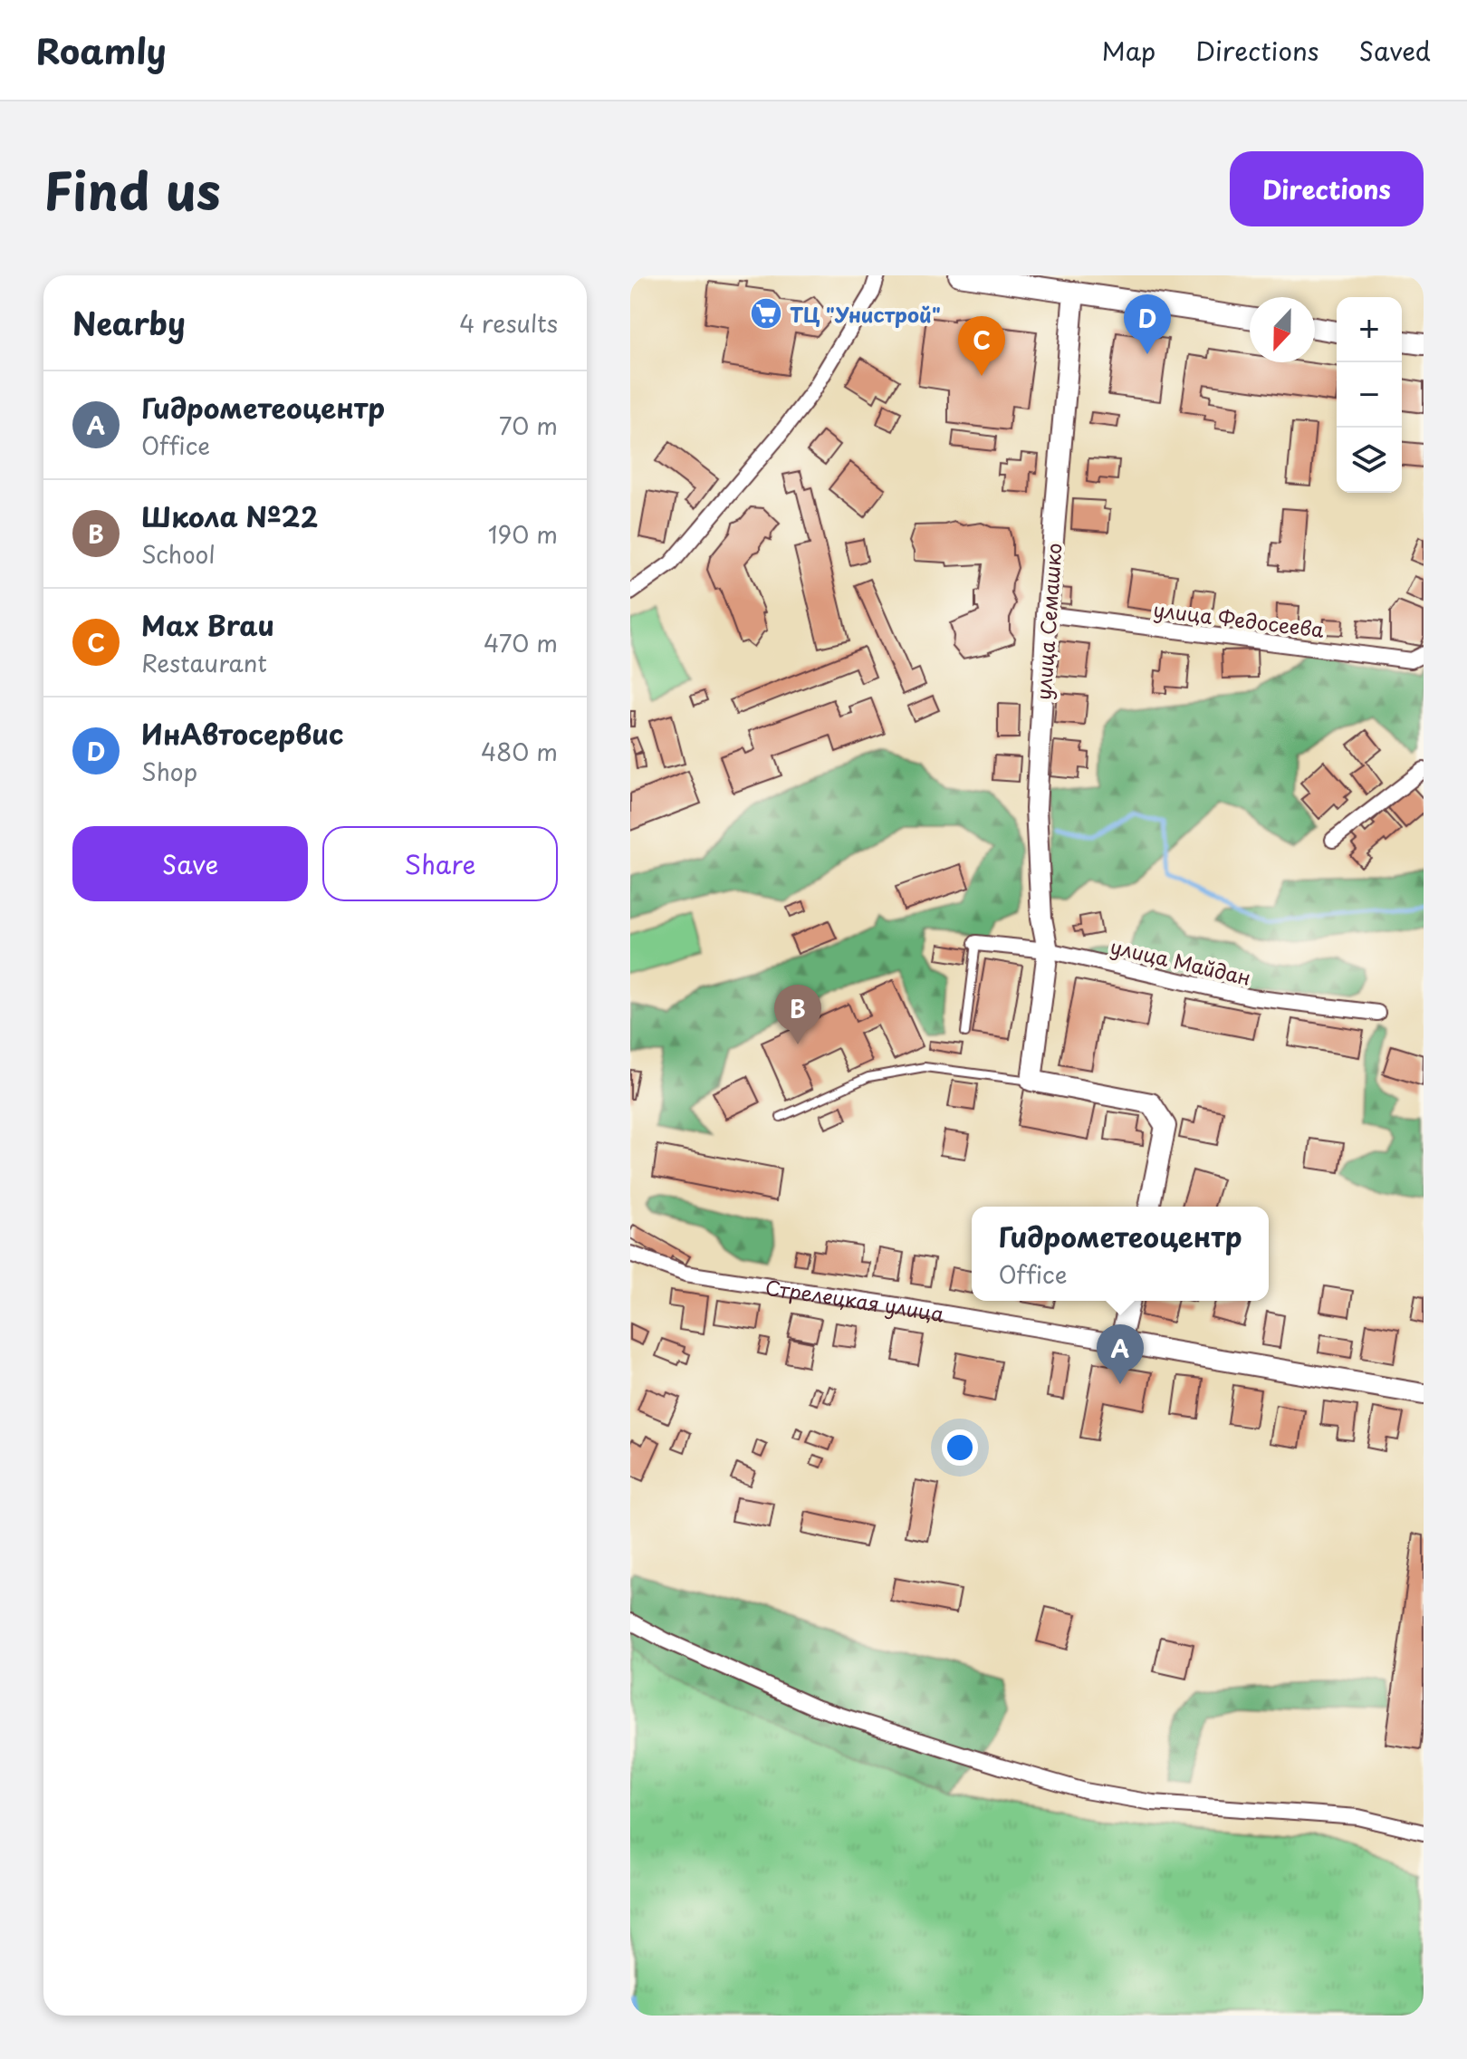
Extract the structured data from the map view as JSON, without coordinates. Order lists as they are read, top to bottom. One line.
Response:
{"streets":{"street":["улица Федосеева","улица Семашко","улица Майдан","Стрелецкая улица"]},"crossings":[["улица Федосеева","улица Семашко"],["улица Семашко","улица Майдан"]],"places":{"supermarket":["ТЦ \"Унистрой\""]},"north":"bottom","page":{"header":"Roamly","nav":["Map","Directions","Saved"],"title":"Find us","buttons":["Directions",["Save","Share"]],"heading":["Nearby","4 results"],"pins":["D","C","B","A"],"map_buttons":["+","−"],"list":[{"mark":"A","name":"Гидрометеоцентр","note":"Office","value":"70 m"},{"mark":"B","name":"Школа №22","note":"School","value":"190 m"},{"mark":"C","name":"Max Brau","note":"Restaurant","value":"470 m"},{"mark":"D","name":"ИнАвтосервис","note":"Shop","value":"480 m"}],"popup":["Гидрометеоцентр","Office"]}}
